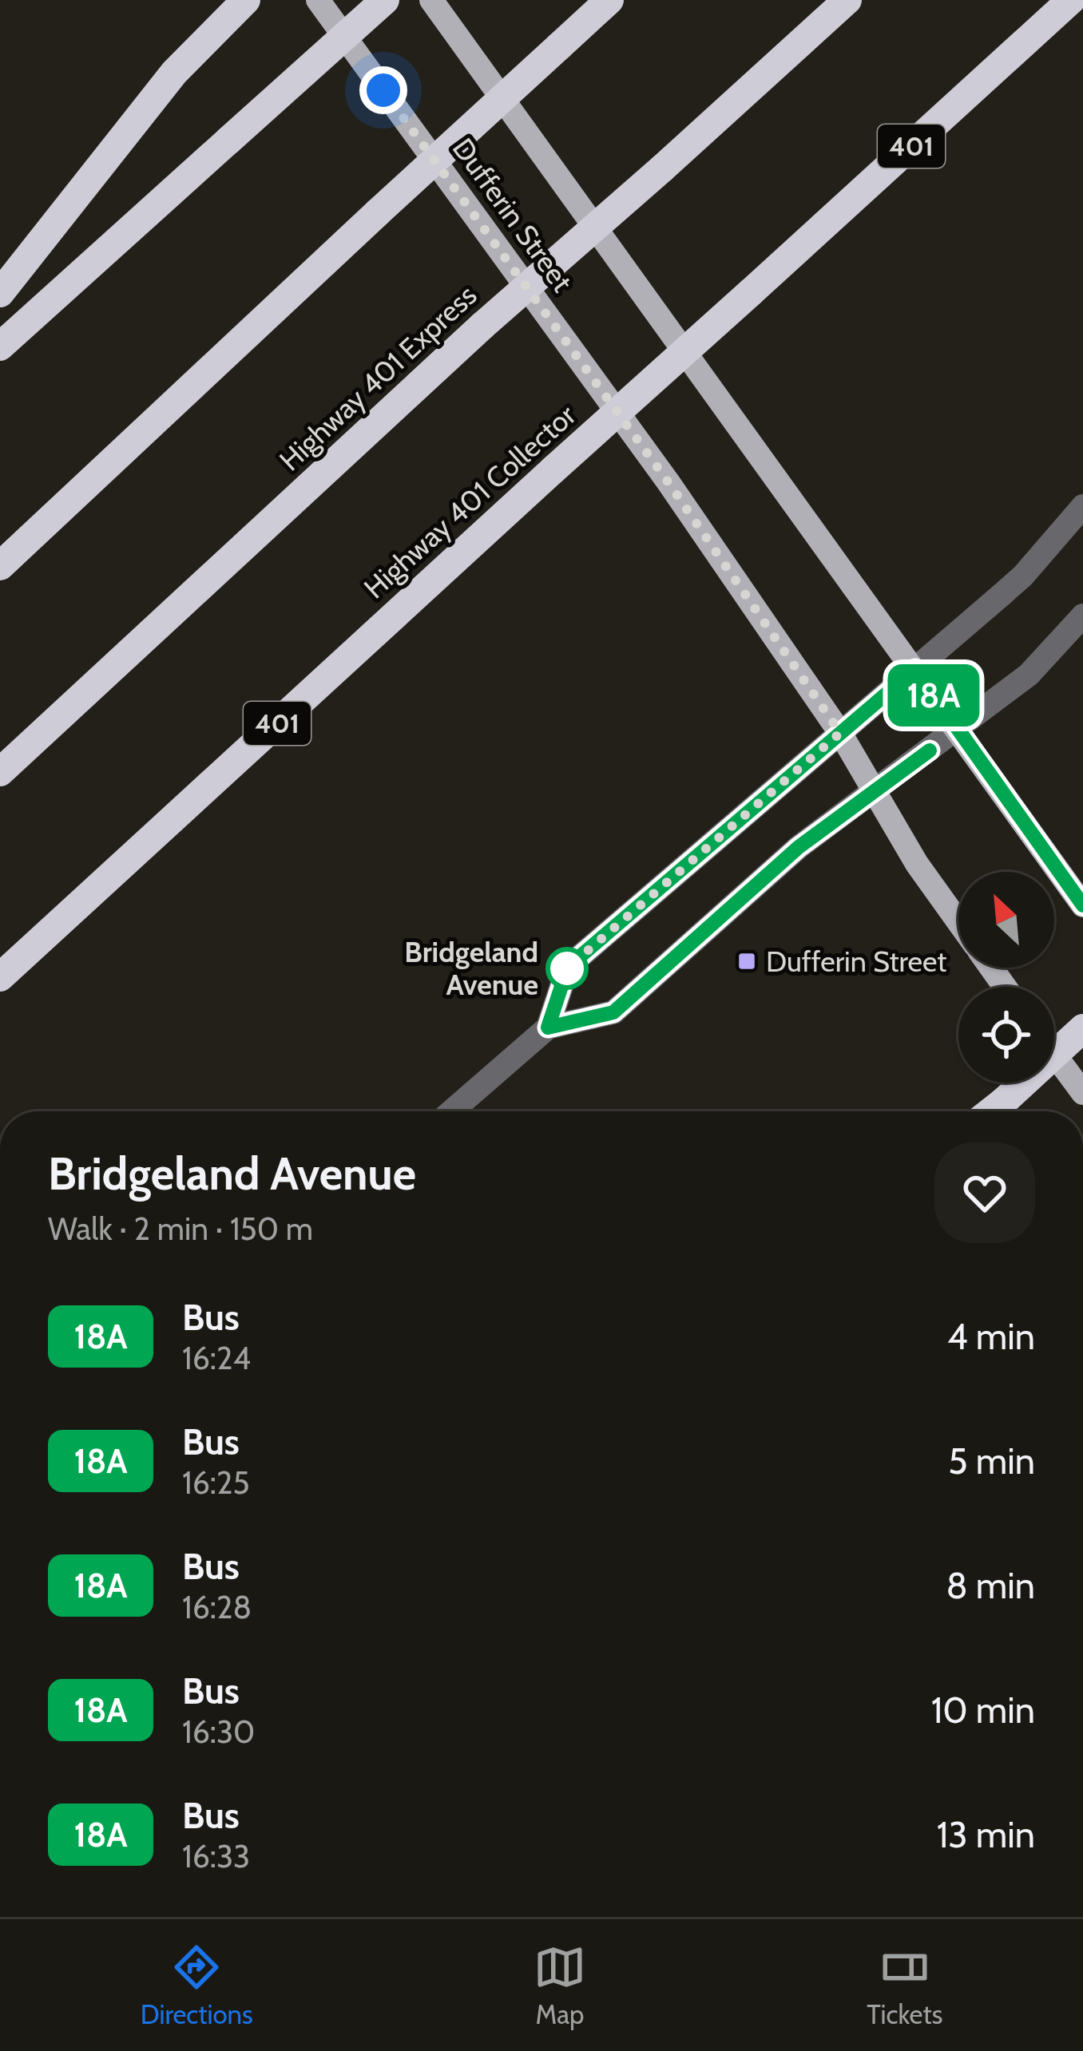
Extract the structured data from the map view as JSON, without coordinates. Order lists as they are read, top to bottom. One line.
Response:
{"streets":{"highway":["401","Highway 401 Express","Highway 401 Collector"],"main road":["Dufferin Street"]},"places":{"transit":["Dufferin Street"],"other":["Bridgeland Avenue"]},"lines":["bus line 18A"],"north":"top left","page":{"on_map":"18A","heading":["Bridgeland Avenue","Walk · 2 min · 150 m"],"list":[{"mark":"18A","name":"Bus","note":"16:24","value":"4 min"},{"mark":"18A","name":"Bus","note":"16:25","value":"5 min"},{"mark":"18A","name":"Bus","note":"16:28","value":"8 min"},{"mark":"18A","name":"Bus","note":"16:30","value":"10 min"},{"mark":"18A","name":"Bus","note":"16:33","value":"13 min"}],"tabs":["Directions","Map","Tickets"]}}
